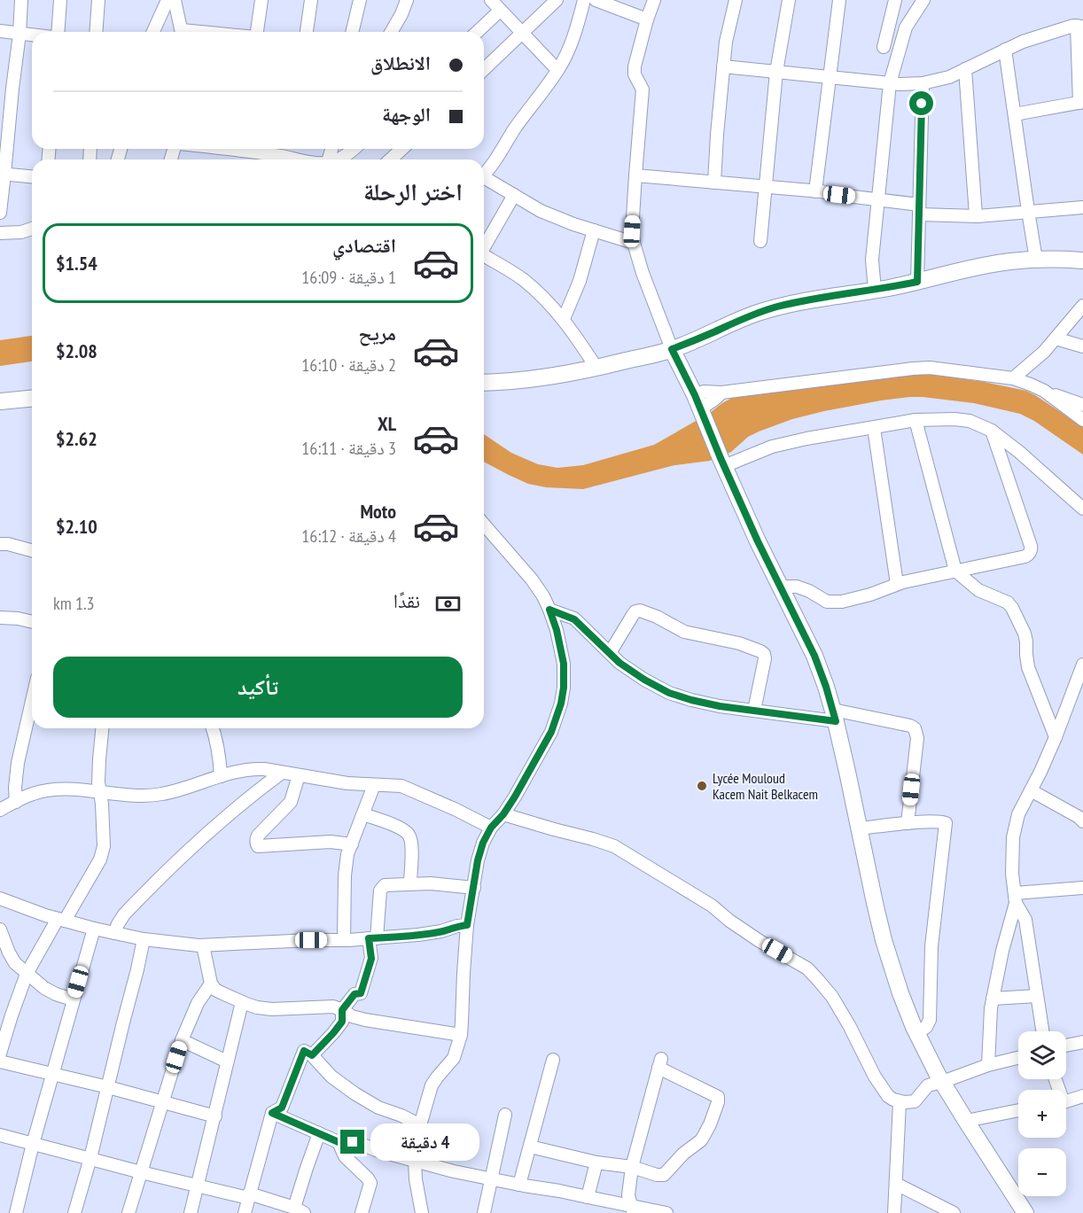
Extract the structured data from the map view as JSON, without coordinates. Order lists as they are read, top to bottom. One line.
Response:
{"places":["Lycée Mouloud Kacem Nait Belkacem"],"page":{"banner":["الانطلاق","الوجهة"],"heading":"اختر الرحلة","list":[{"name":"اقتصادي","note":"1 دقيقة · 16:09","value":"$1.54"},{"name":"مريح","note":"2 دقيقة · 16:10","value":"$2.08"},{"name":"XL","note":"3 دقيقة · 16:11","value":"$2.62"},{"name":"Moto","note":"4 دقيقة · 16:12","value":"$2.10"}],"pay":["نقدًا","1.3 km"],"buttons":"تأكيد","map_buttons":["+","−"],"bubble":"4 دقيقة"}}
